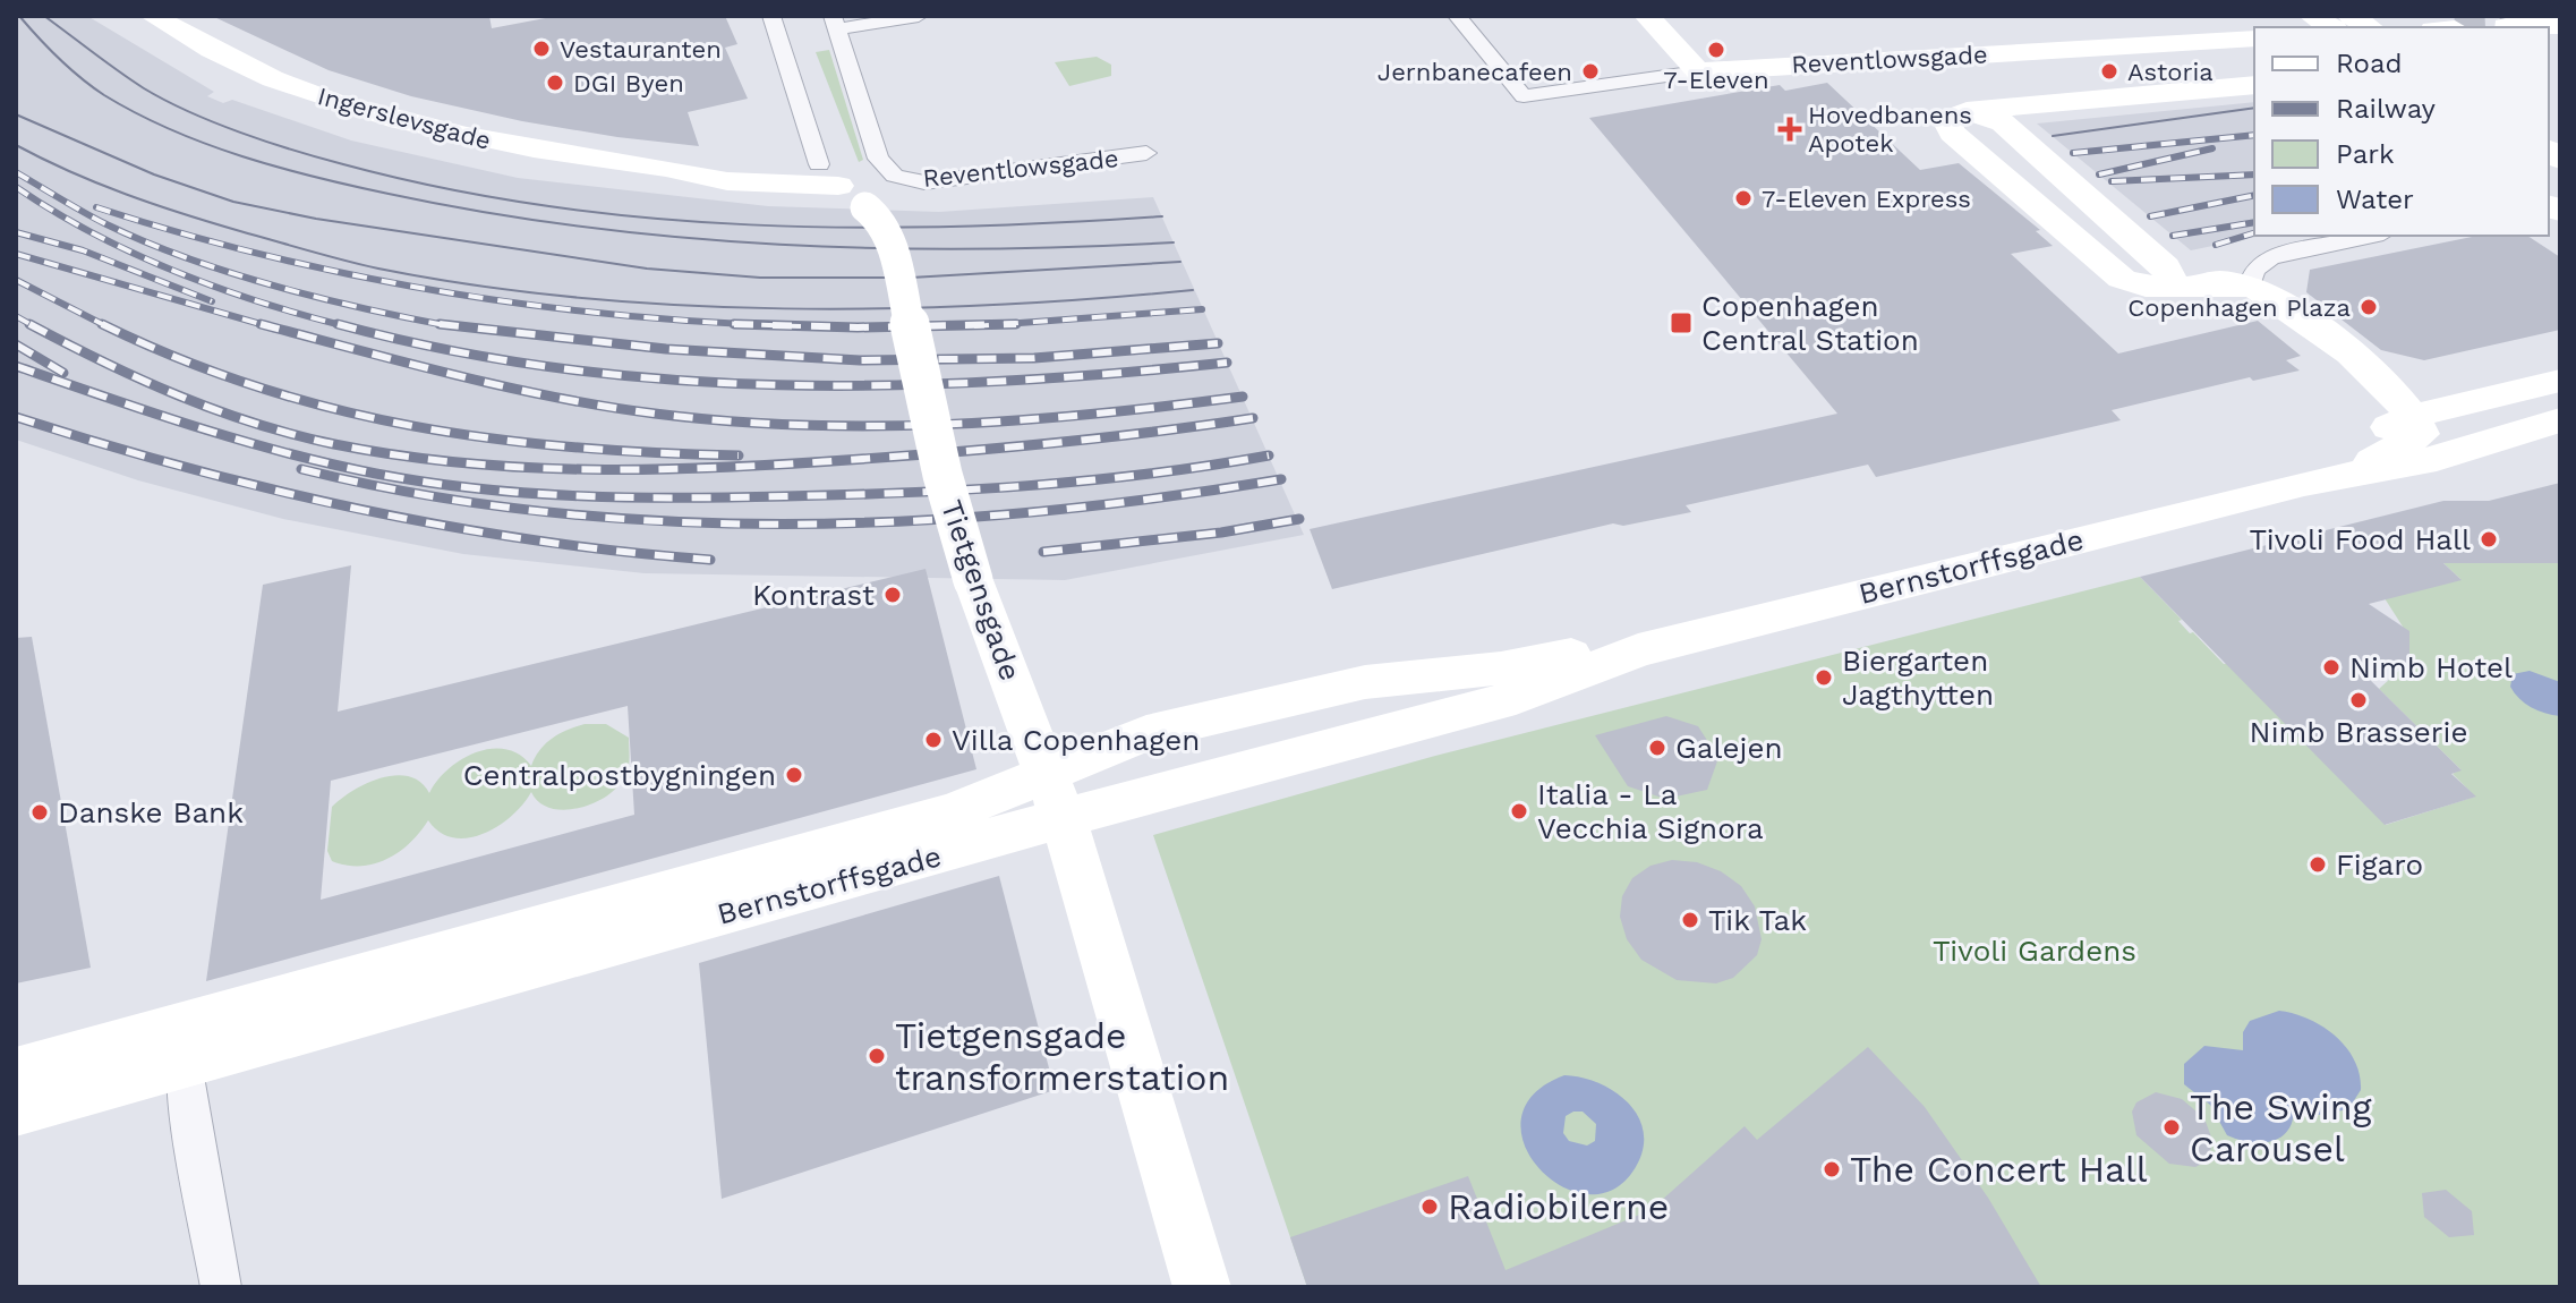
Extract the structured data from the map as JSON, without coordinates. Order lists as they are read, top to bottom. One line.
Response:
{"streets":{"street":["Reventlowsgade","Ingerslevsgade","Bernstorffsgade","Tietgensgade"]},"crossings":[["Ingerslevsgade","Tietgensgade"],["Bernstorffsgade","Tietgensgade"]],"parks":["Tivoli Gardens"],"places":{"other":["Vestauranten","7-Eleven","Jernbanecafeen","Astoria","DGI Byen","7-Eleven Express","Copenhagen Plaza","Tivoli Food Hall","Kontrast","Nimb Hotel","Biergarten Jagthytten","Nimb Brasserie","Villa Copenhagen","Galejen","Centralpostbygningen","Italia - La Vecchia Signora","Danske Bank","Figaro","Tik Tak","Tietgensgade transformerstation","The Swing Carousel","The Concert Hall","Radiobilerne"],"health":["Hovedbanens Apotek"],"transit":["Copenhagen Central Station"]},"legend":["Road","Railway","Park","Water"]}
